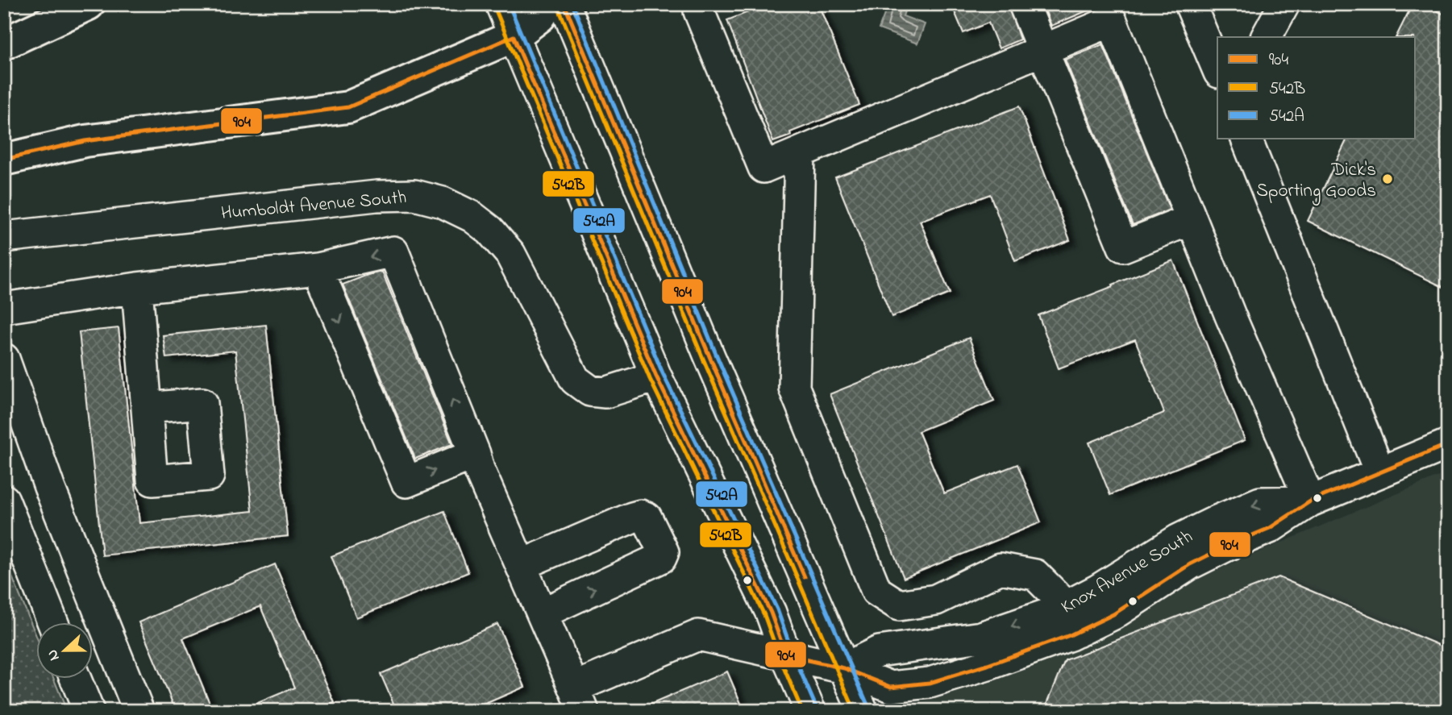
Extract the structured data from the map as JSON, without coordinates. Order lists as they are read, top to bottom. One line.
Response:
{"streets":{"street":["Humboldt Avenue South","Knox Avenue South"]},"places":["Dick's Sporting Goods"],"lines":["transit line 904","transit line 542A","transit line 542B"],"legend":["904","542B","542A"],"north":"left"}
